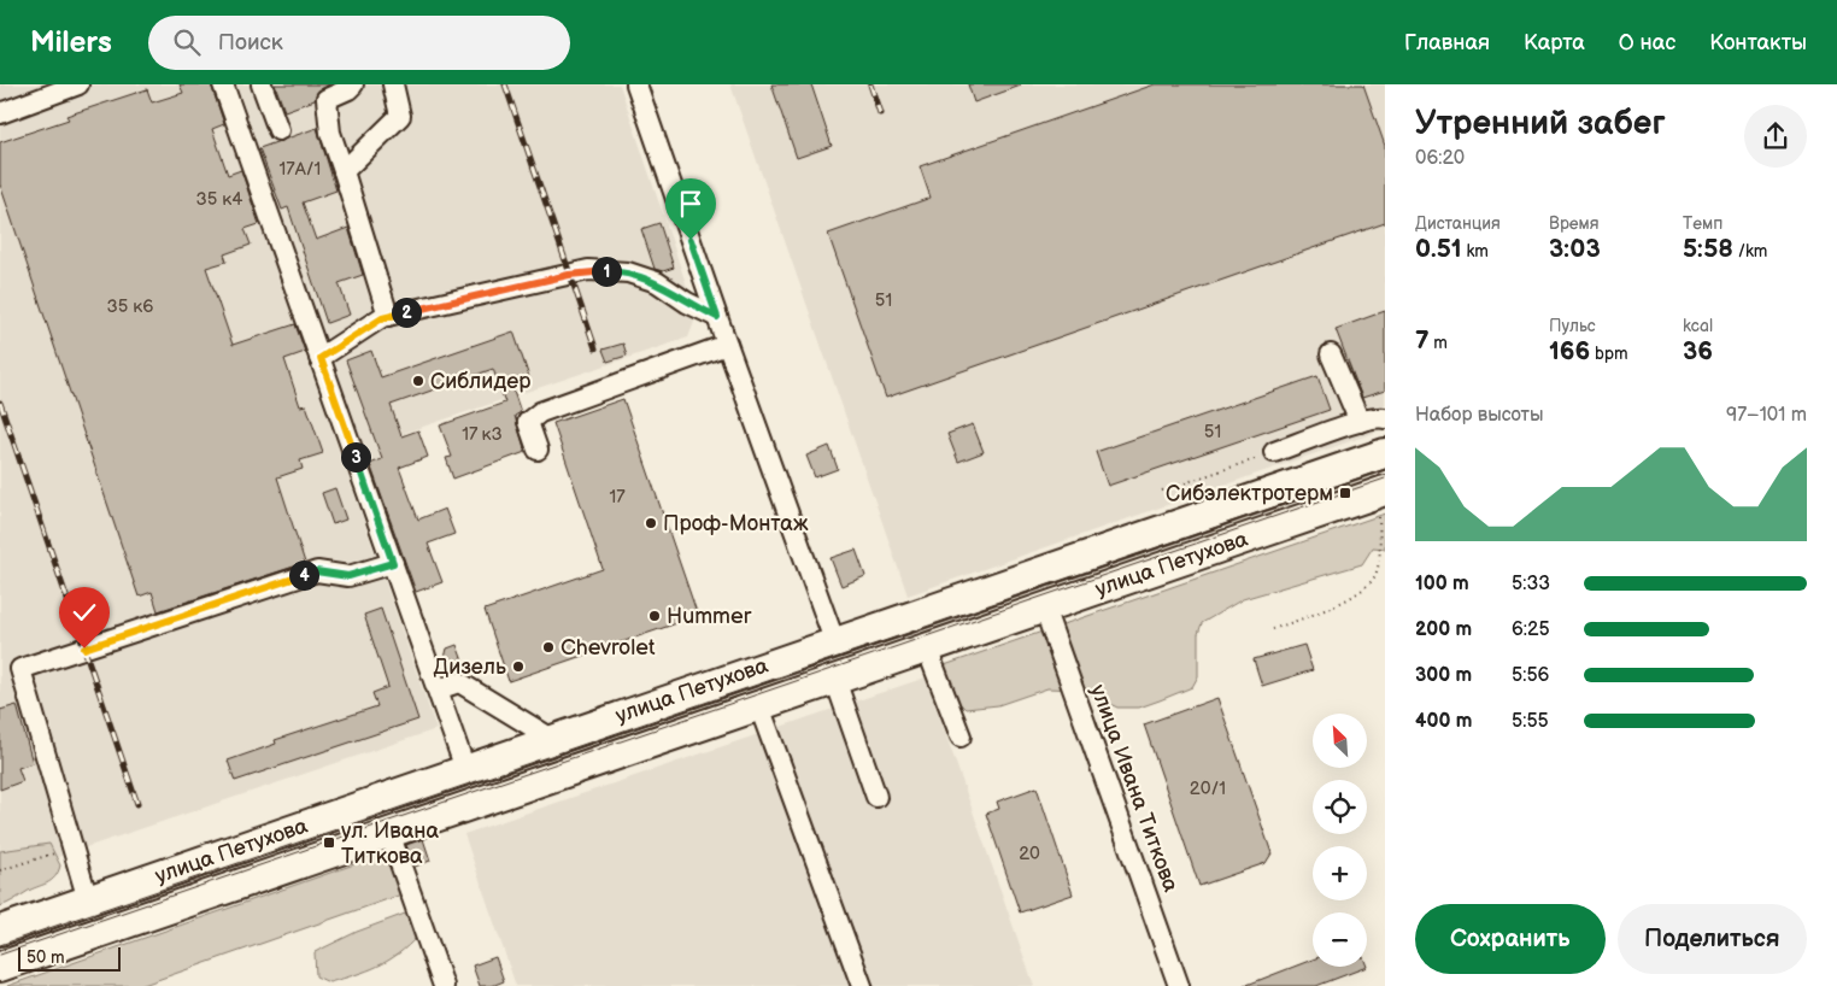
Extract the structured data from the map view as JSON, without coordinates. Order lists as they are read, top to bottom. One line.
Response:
{"streets":{"highway":["улица Петухова"],"street":["улица Ивана Титкова"]},"crossings":[["улица Петухова","улица Ивана Титкова"]],"places":{"other":["Сиблидер","Проф-Монтаж","Hummer","Chevrolet","Дизель"],"transit":["Сибэлектротерм","ул. Ивана Титкова"]},"house_numbers":["17А/1","35 к4","51","35 к6","51","17 к3","17","20/1","20"],"scale_bar":"50 m","north":"top left","page":{"header":"Milers","search":"Поиск","nav":["Главная","Карта","О нас","Контакты"],"heading":["Утренний забег","06:20"],"stats":[["Дистанция","0.51 km"],["Время","3:03"],["Темп","5:58 /km"],["7 m"],["Пульс","166 bpm"],["kcal","36"]],"pins":["1","2","3","4"],"chart":["Набор высоты","97–101 m"],"list":[{"name":"100 m","note":"5:33"},{"name":"200 m","note":"6:25"},{"name":"300 m","note":"5:56"},{"name":"400 m","note":"5:55"}],"map_buttons":["+","−"],"buttons":["Сохранить","Поделиться"],"scale":"50 m"}}
